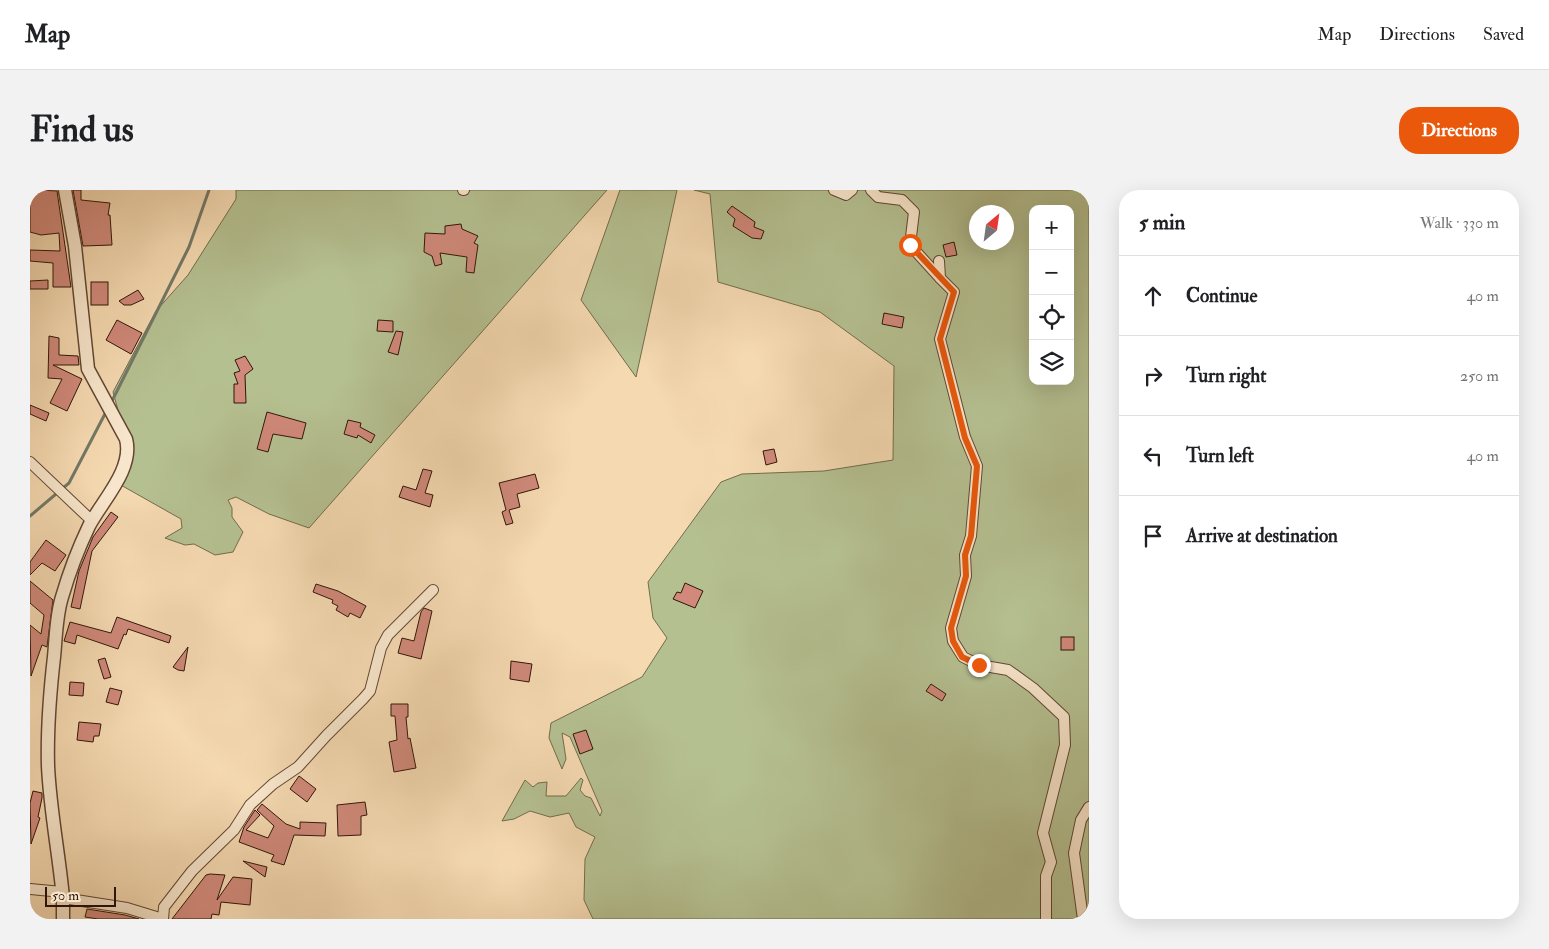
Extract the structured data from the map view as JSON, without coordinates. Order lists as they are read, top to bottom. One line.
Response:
{"scale_bar":"50 m","north":"top right","page":{"header":"Map","nav":["Map","Directions","Saved"],"buttons":"Directions","title":"Find us","heading":["5 min","Walk · 330 m"],"map_buttons":["+","−"],"list":[["Continue","40 m"],["Turn right","250 m"],["Turn left","40 m"],"Arrive at destination"],"scale":"50 m"}}
